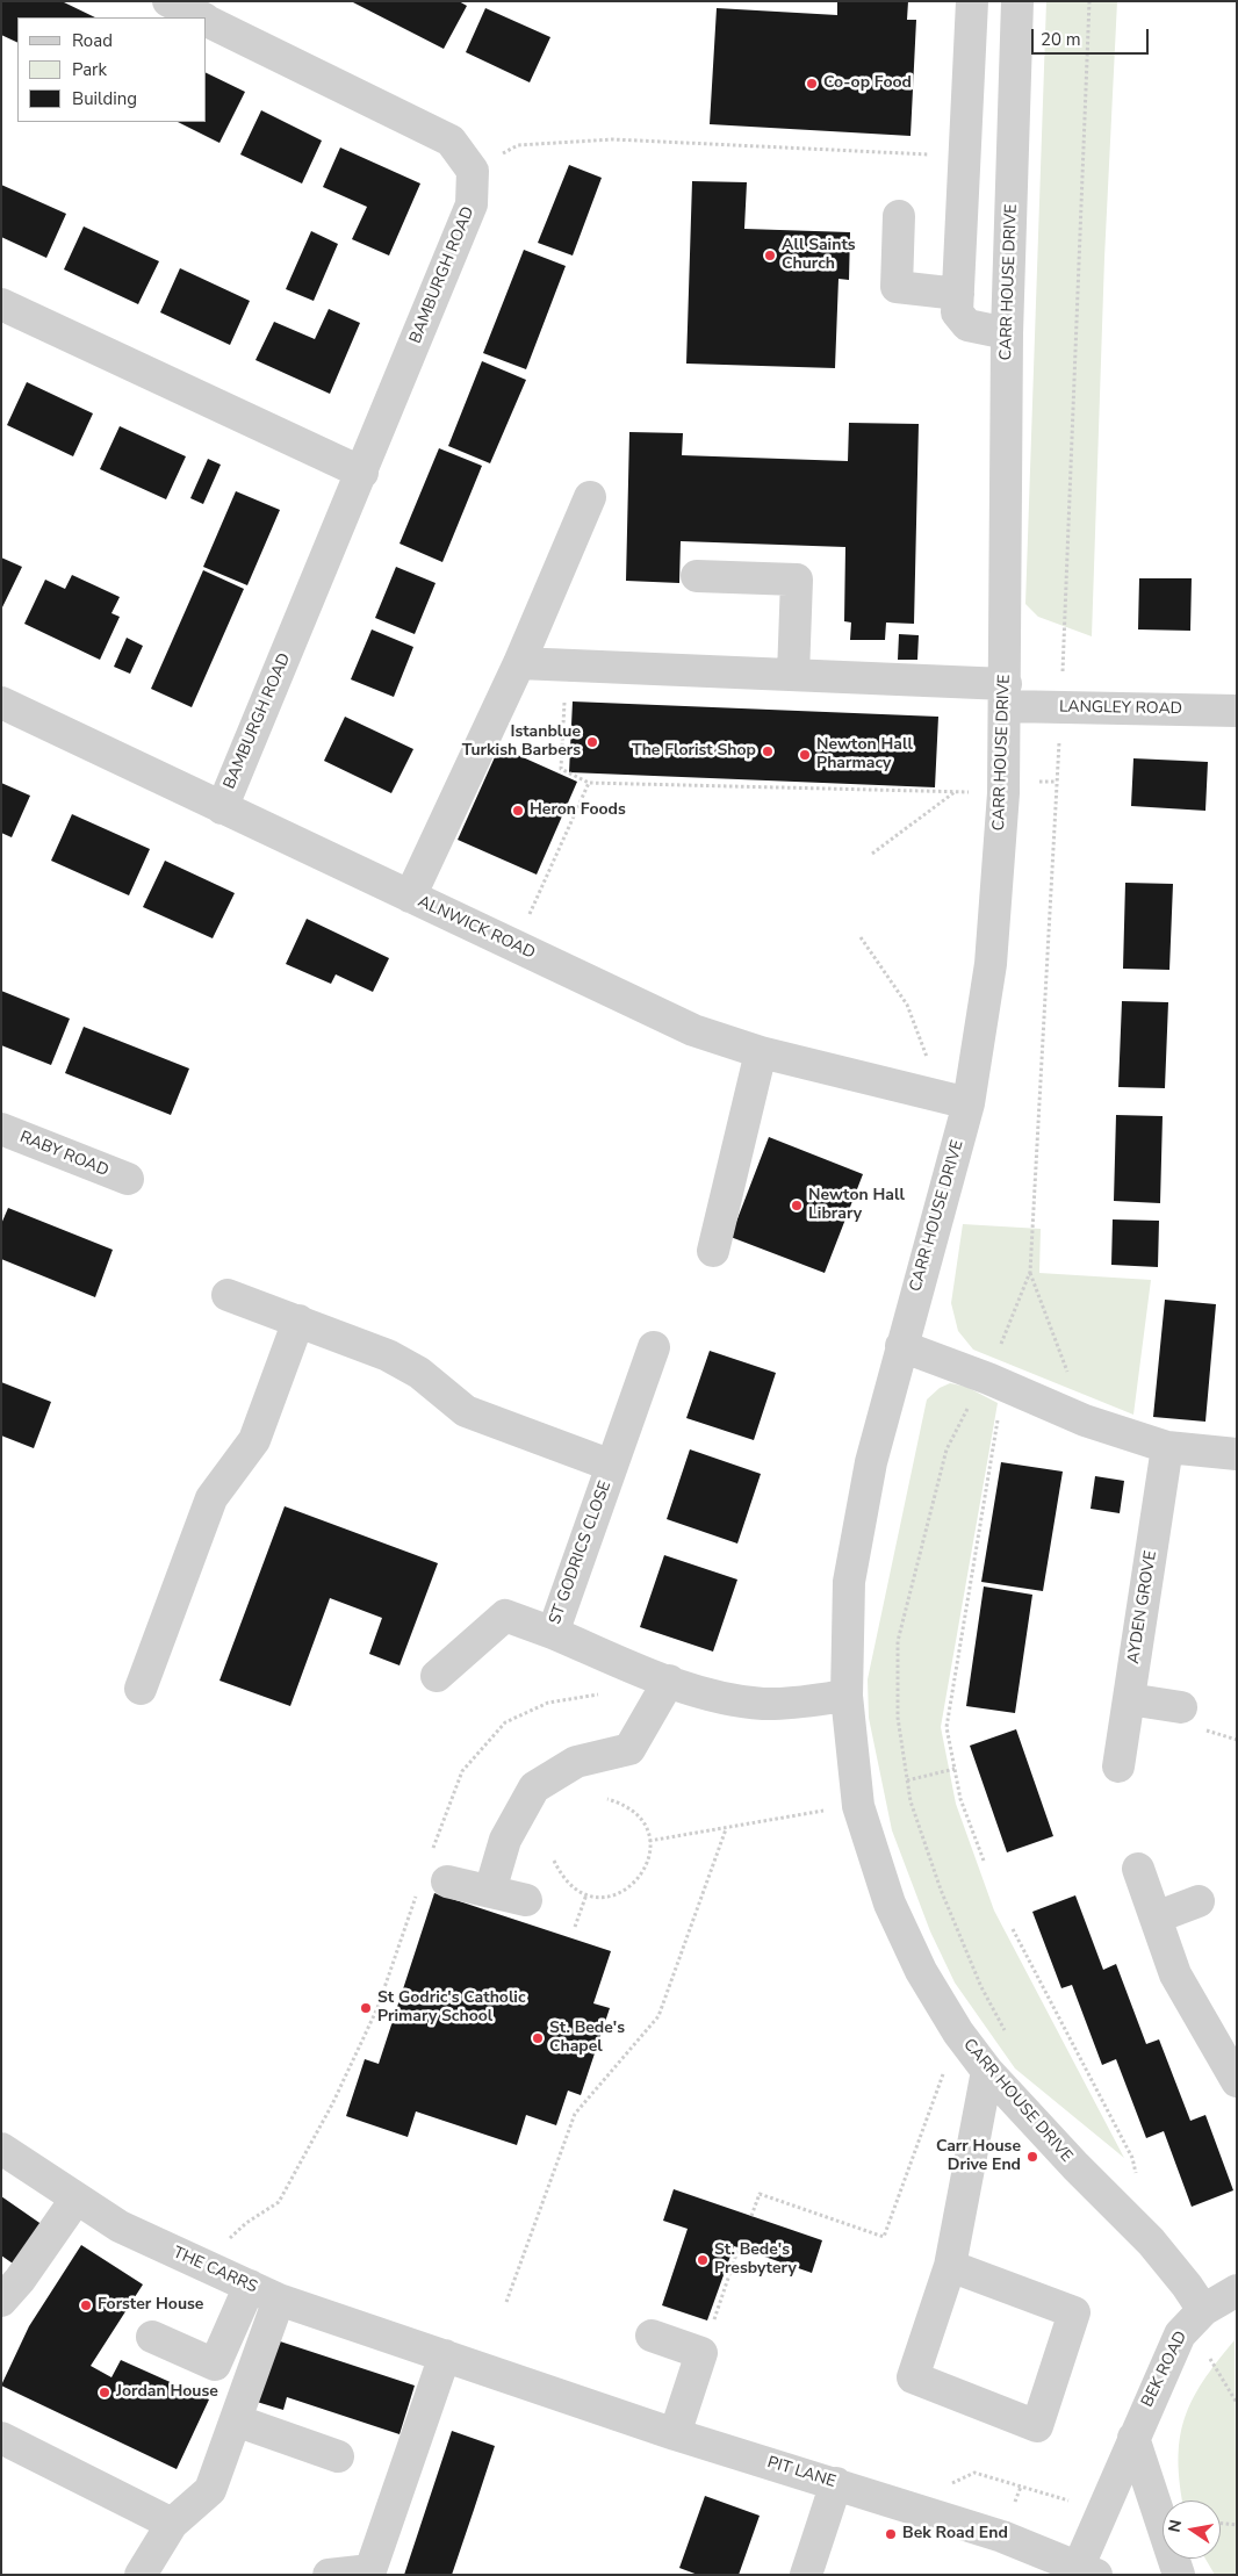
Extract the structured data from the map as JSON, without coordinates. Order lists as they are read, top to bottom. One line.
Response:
{"streets":{"street":["BAMBURGH ROAD","CARR HOUSE DRIVE","LANGLEY ROAD","ALNWICK ROAD","RABY ROAD","ST GODRICS CLOSE","AYDEN GROVE","THE CARRS","BEK ROAD","PIT LANE"]},"crossings":[["BAMBURGH ROAD","ALNWICK ROAD"],["CARR HOUSE DRIVE","LANGLEY ROAD"],["CARR HOUSE DRIVE","ALNWICK ROAD"],["CARR HOUSE DRIVE","ST GODRICS CLOSE"],["CARR HOUSE DRIVE","BEK ROAD"],["THE CARRS","PIT LANE"],["BEK ROAD","PIT LANE"]],"places":["Co-op Food","All Saints Church","Istanblue Turkish Barbers","The Florist Shop","Newton Hall Pharmacy","Heron Foods","Newton Hall Library","St Godric's Catholic Primary School","St. Bede's Chapel","Carr House Drive End","St. Bede's Presbytery","Forster House","Jordan House","Bek Road End"],"legend":["Road","Park","Building"],"scale_bar":"20 m","north":"left"}
